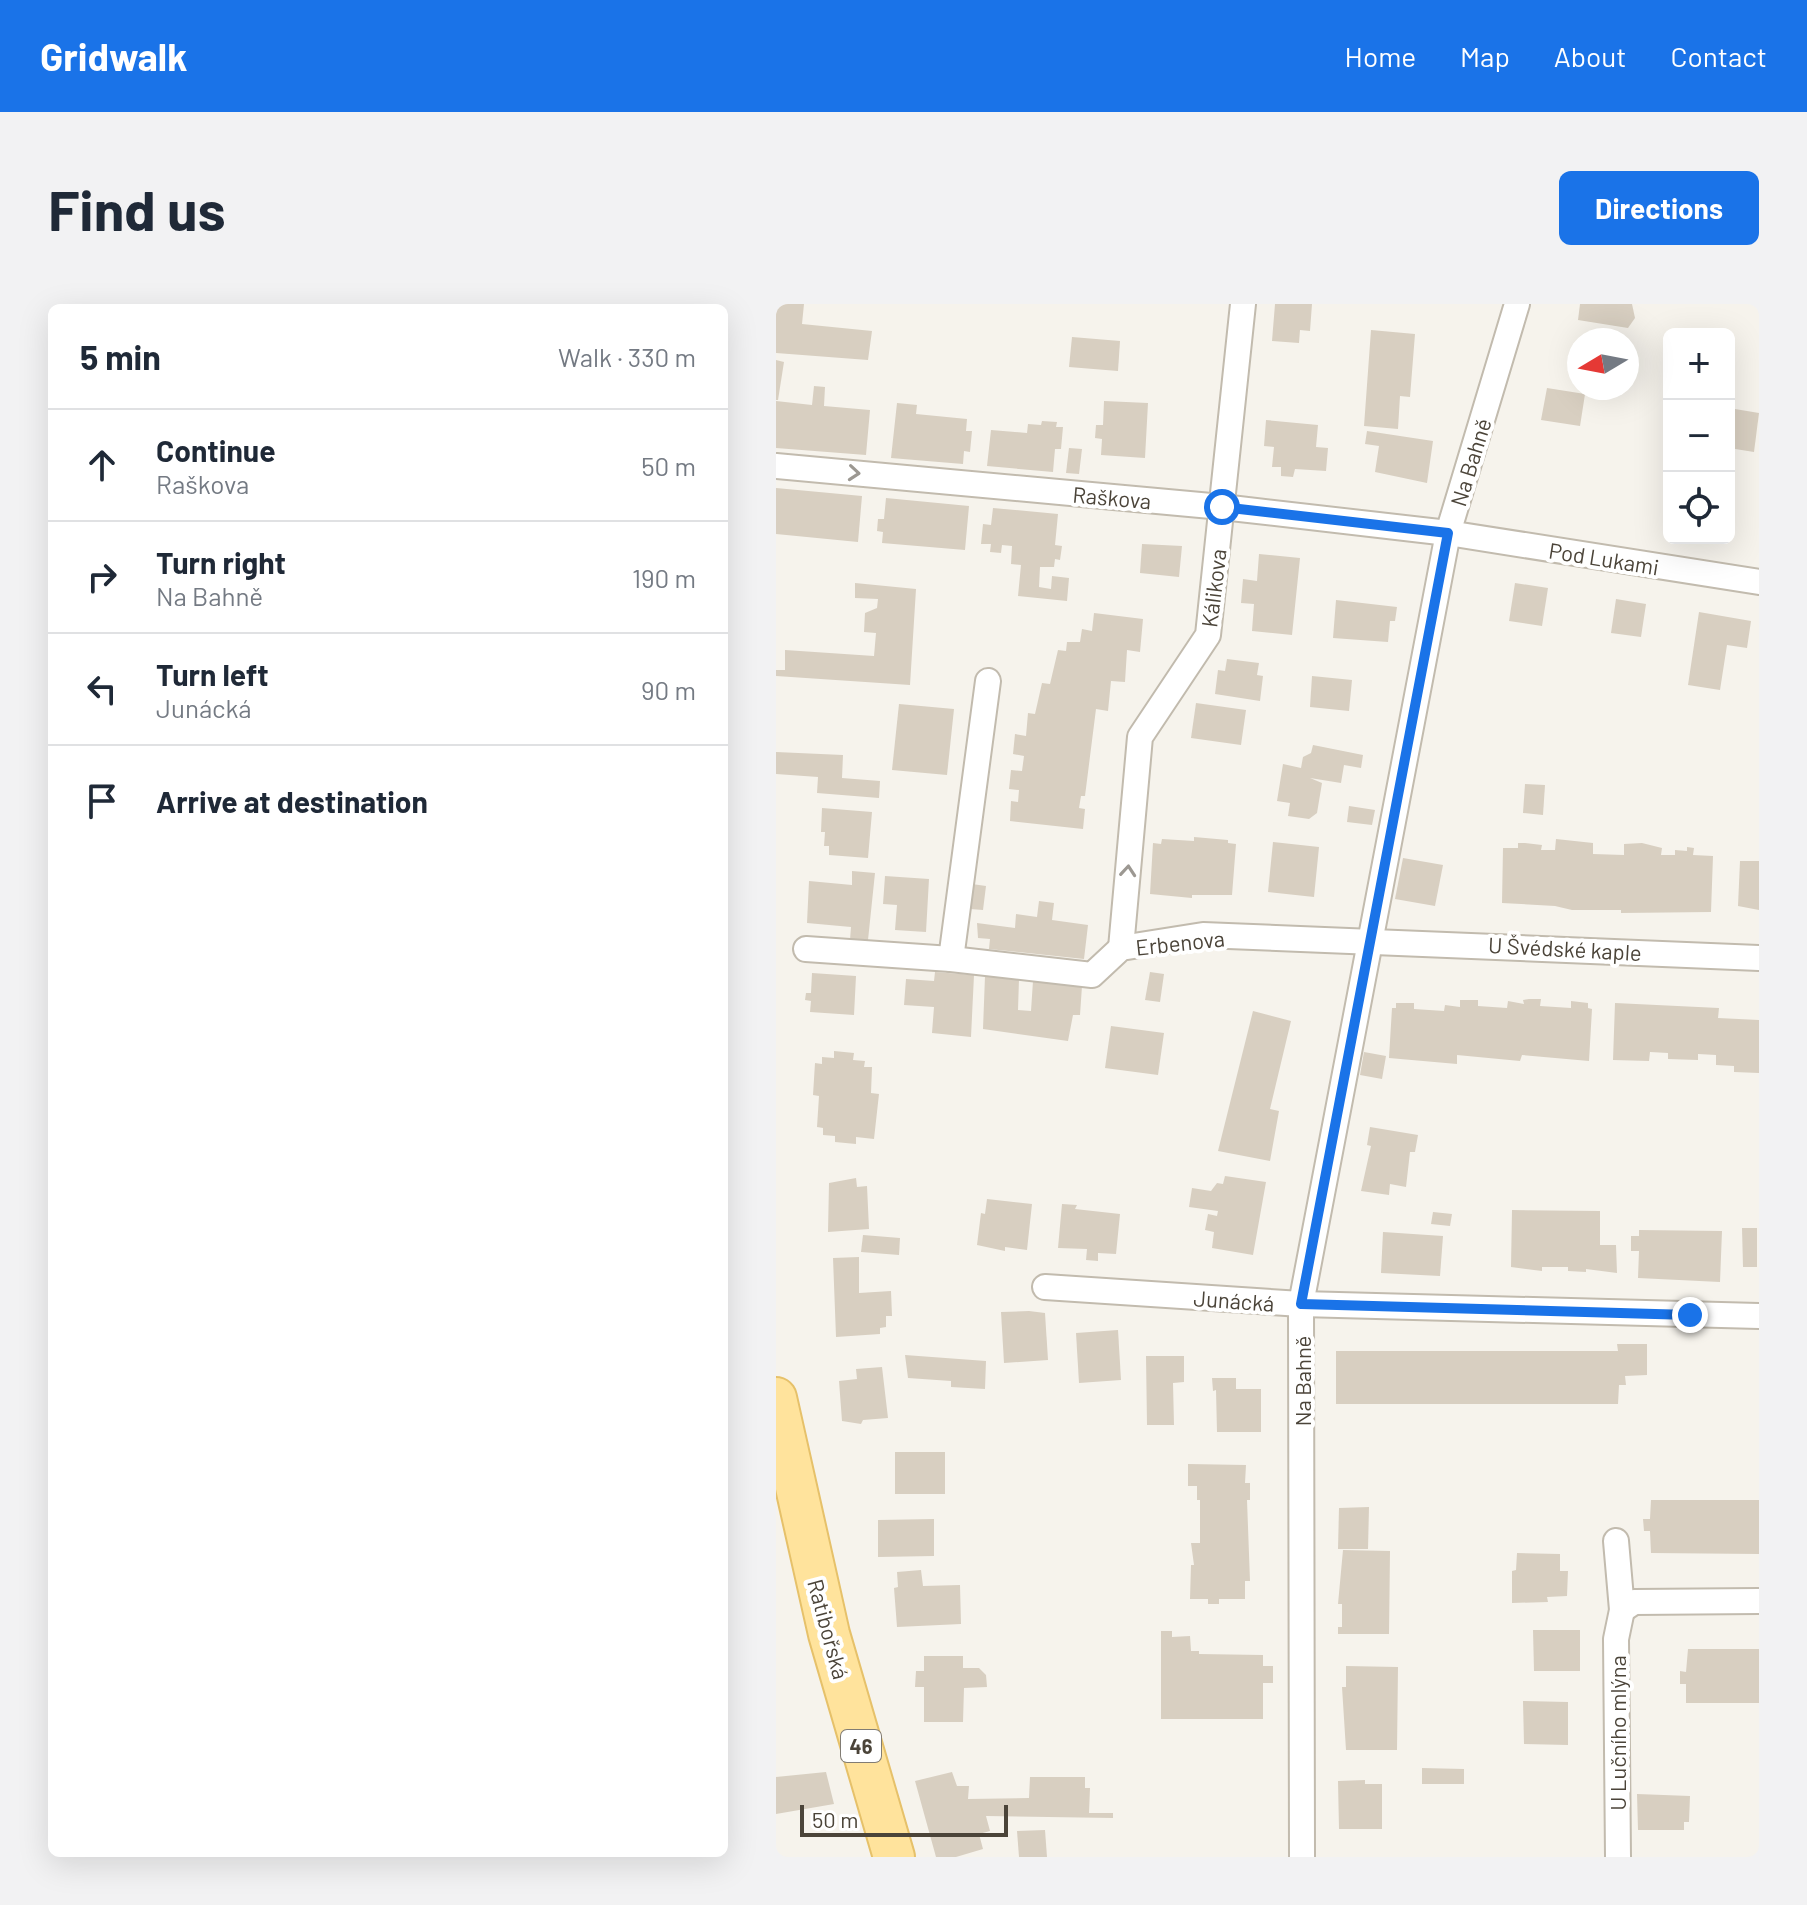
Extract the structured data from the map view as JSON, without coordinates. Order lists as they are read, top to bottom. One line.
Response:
{"streets":{"main road":["Ratibořská","46"],"street":["Na Bahně","Raškova","Pod Lukami","Kálikova","Erbenova","U Švédské kaple","Junácká","U Lučního mlýna"]},"crossings":[["Na Bahně","Raškova"],["Na Bahně","Pod Lukami"],["Na Bahně","Erbenova"],["Na Bahně","U Švédské kaple"],["Na Bahně","Junácká"],["Raškova","Pod Lukami"],["Raškova","Kálikova"],["Kálikova","Erbenova"],["Erbenova","U Švédské kaple"]],"one_way":["Raškova"],"scale_bar":"50 m","north":"left","page":{"header":"Gridwalk","nav":["Home","Map","About","Contact"],"buttons":"Directions","title":"Find us","heading":["5 min","Walk · 330 m"],"map_buttons":["+","−"],"list":[["Continue","Raškova","50 m"],["Turn right","Na Bahně","190 m"],["Turn left","Junácká","90 m"],"Arrive at destination"],"scale":"50 m"}}
